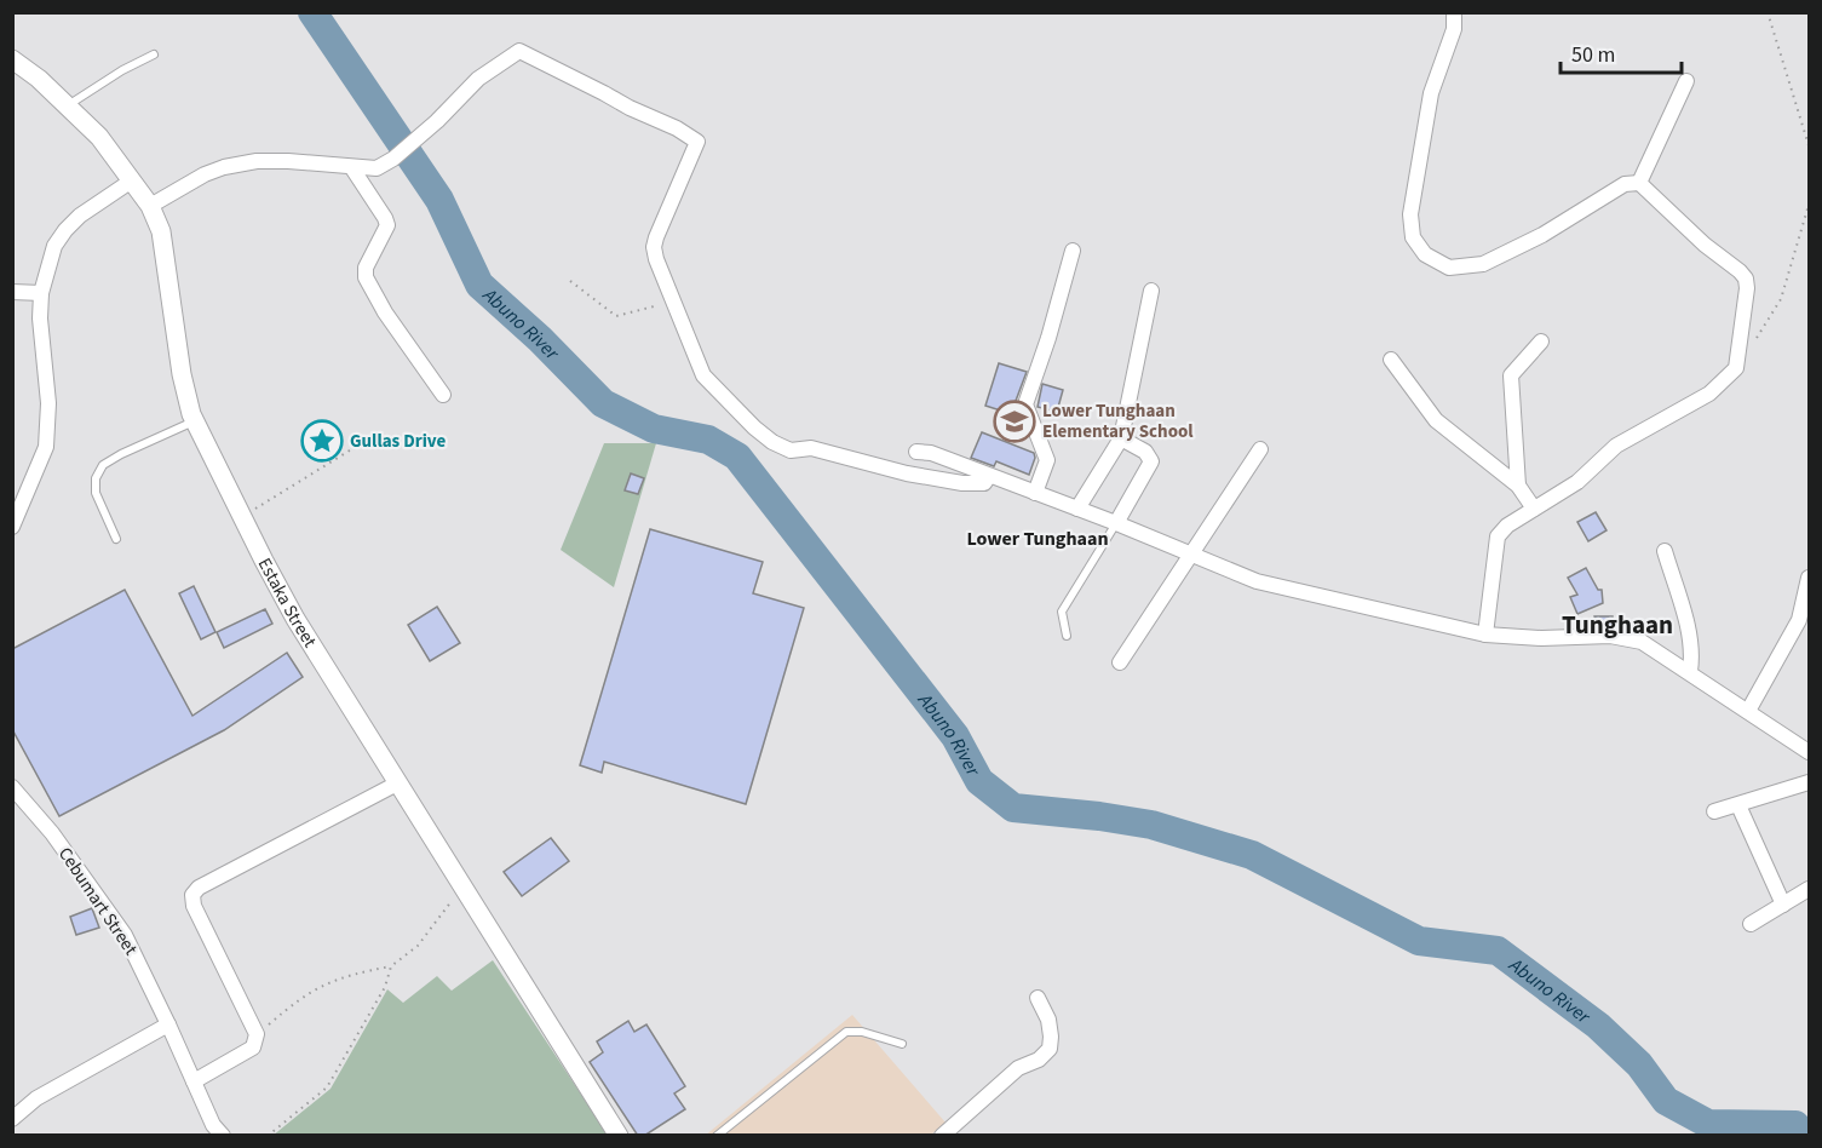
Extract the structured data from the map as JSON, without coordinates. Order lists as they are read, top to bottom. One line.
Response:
{"streets":{"street":["Estaka Street","Cebumart Street"]},"districts":["Lower Tunghaan","Tunghaan"],"water":["Abuno River"],"places":{"school or university":["Lower Tunghaan Elementary School"],"place":["Gullas Drive"]},"scale_bar":"50 m"}
